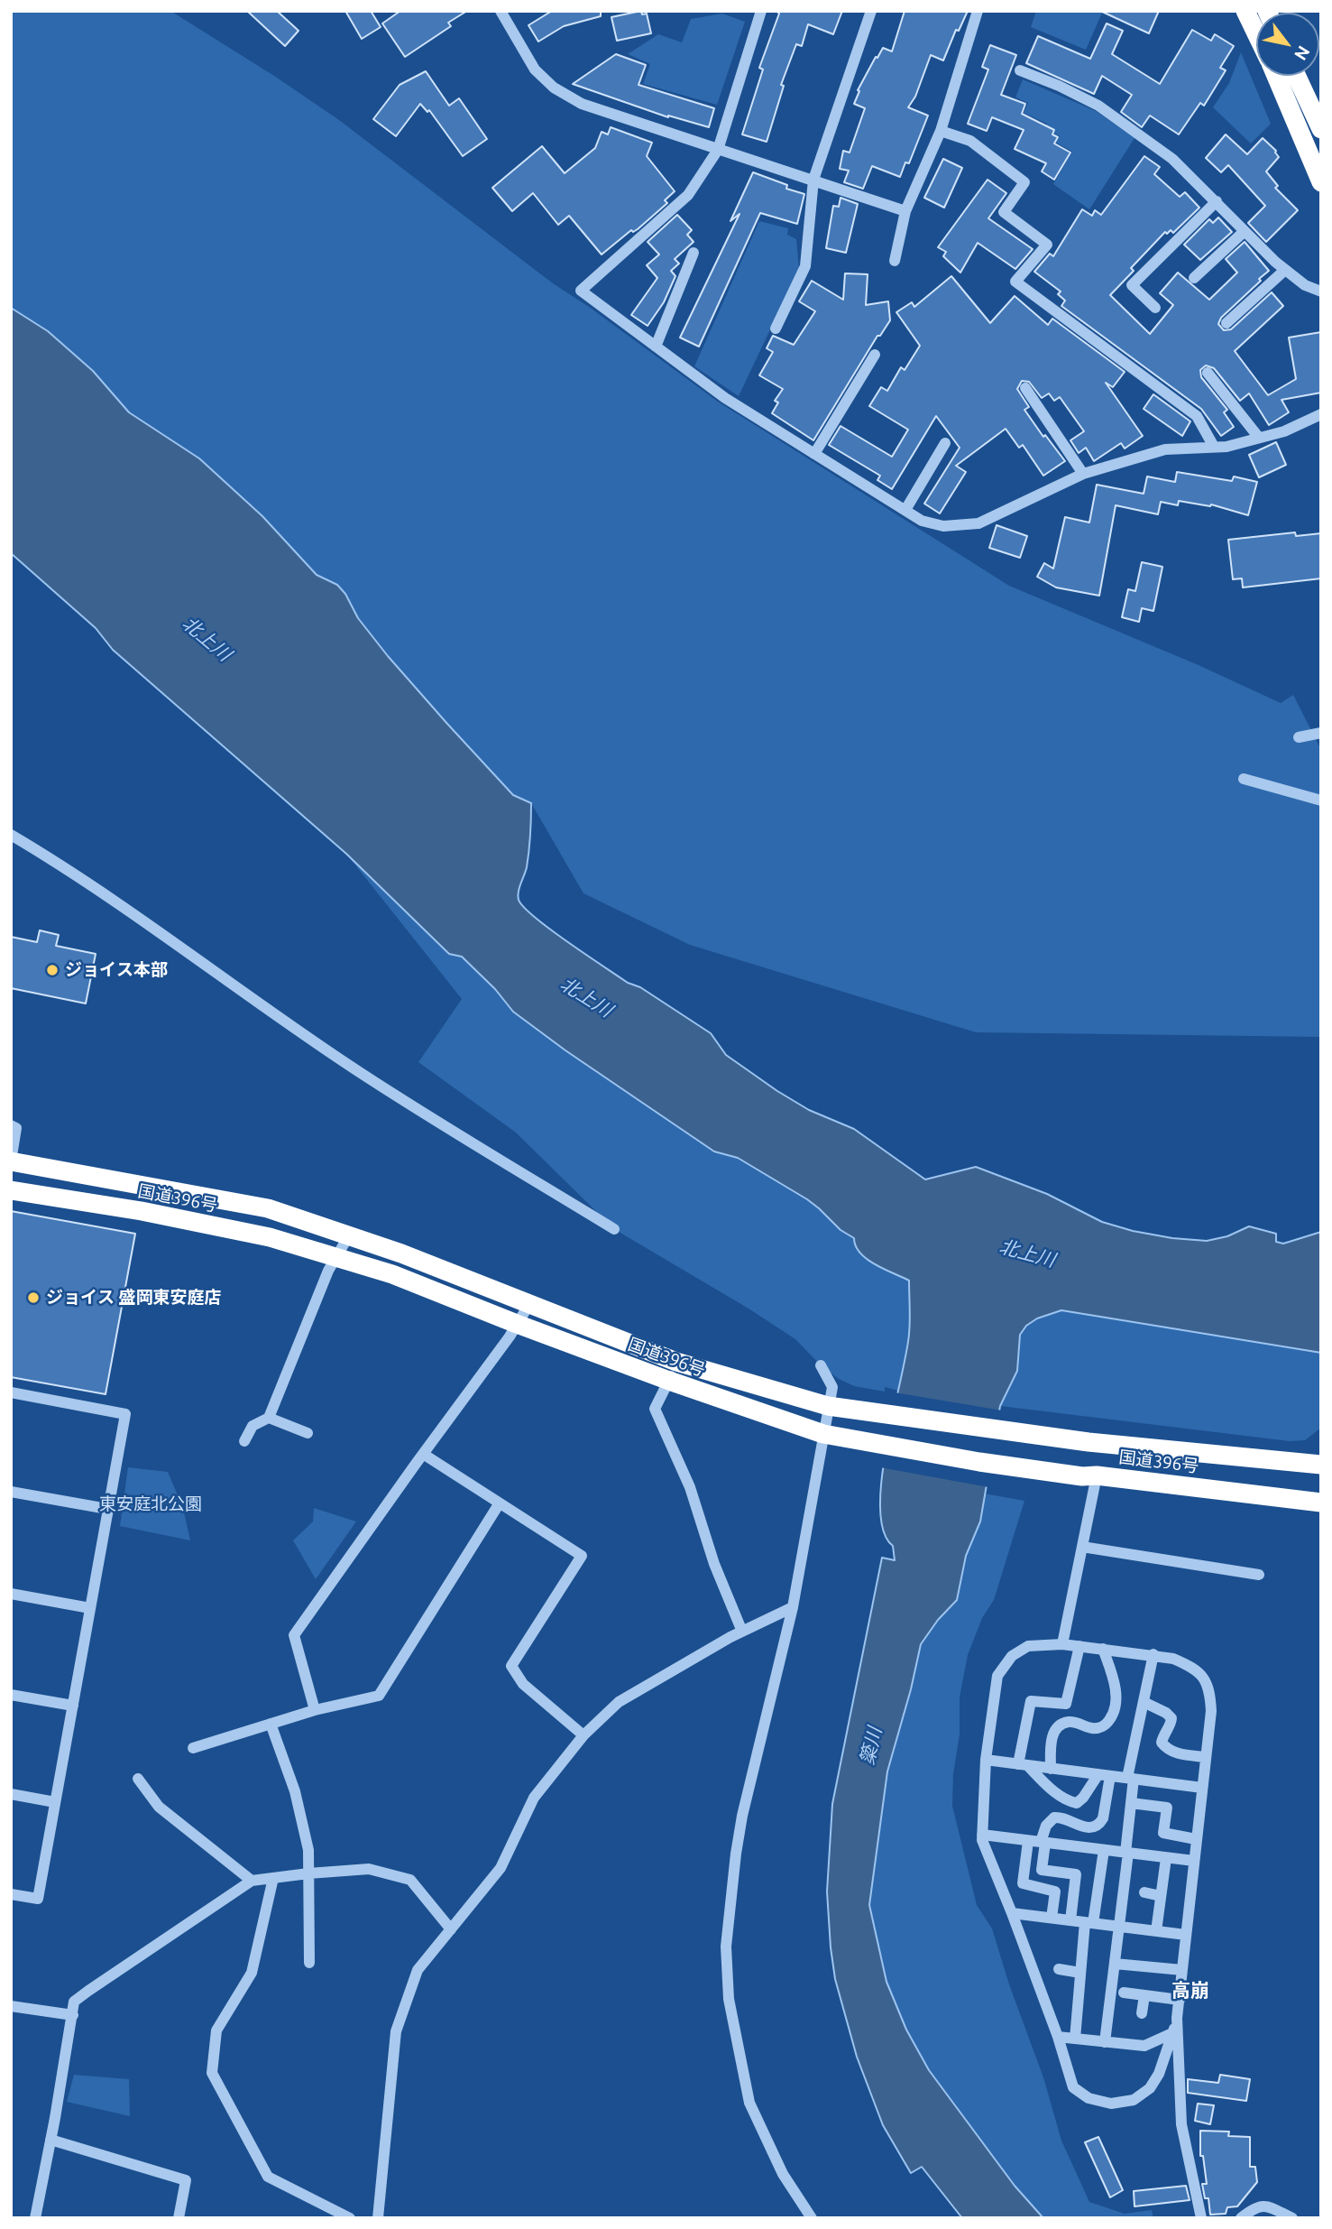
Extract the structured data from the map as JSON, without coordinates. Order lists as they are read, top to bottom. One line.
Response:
{"streets":{"highway":["国道396号"]},"districts":["高崩"],"water":["北上川","簗川"],"parks":["東安庭北公園"],"places":["ジョイス本部","ジョイス 盛岡東安庭店"],"north":"bottom right"}
